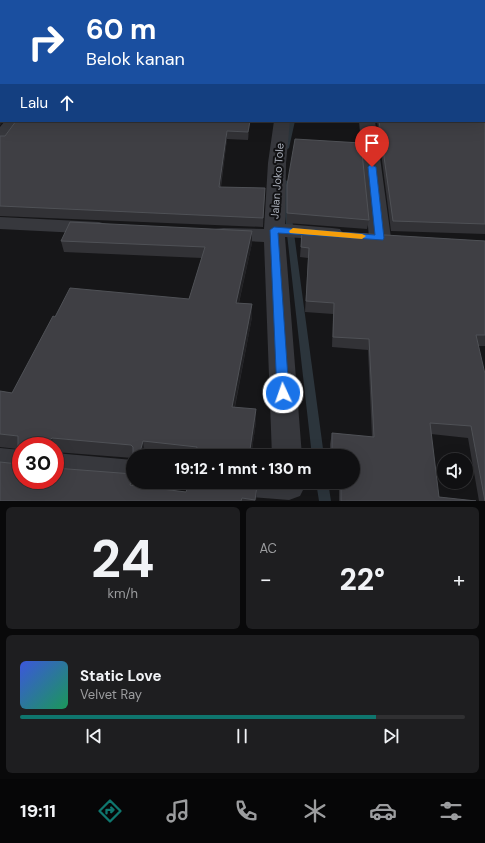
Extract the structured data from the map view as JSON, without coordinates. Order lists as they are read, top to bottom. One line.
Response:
{"streets":{"street":["Jalan Joko Tole"]},"page":{"turn":["60 m","Belok kanan"],"then":"Lalu","limit":"30","trip":"19:12 · 1 mnt · 130 m","tile":[["24","km/h"],"AC"],"heat":["−","22°","+"],"song":["Static Love","Velvet Ray"],"tabs":"19:11"}}
